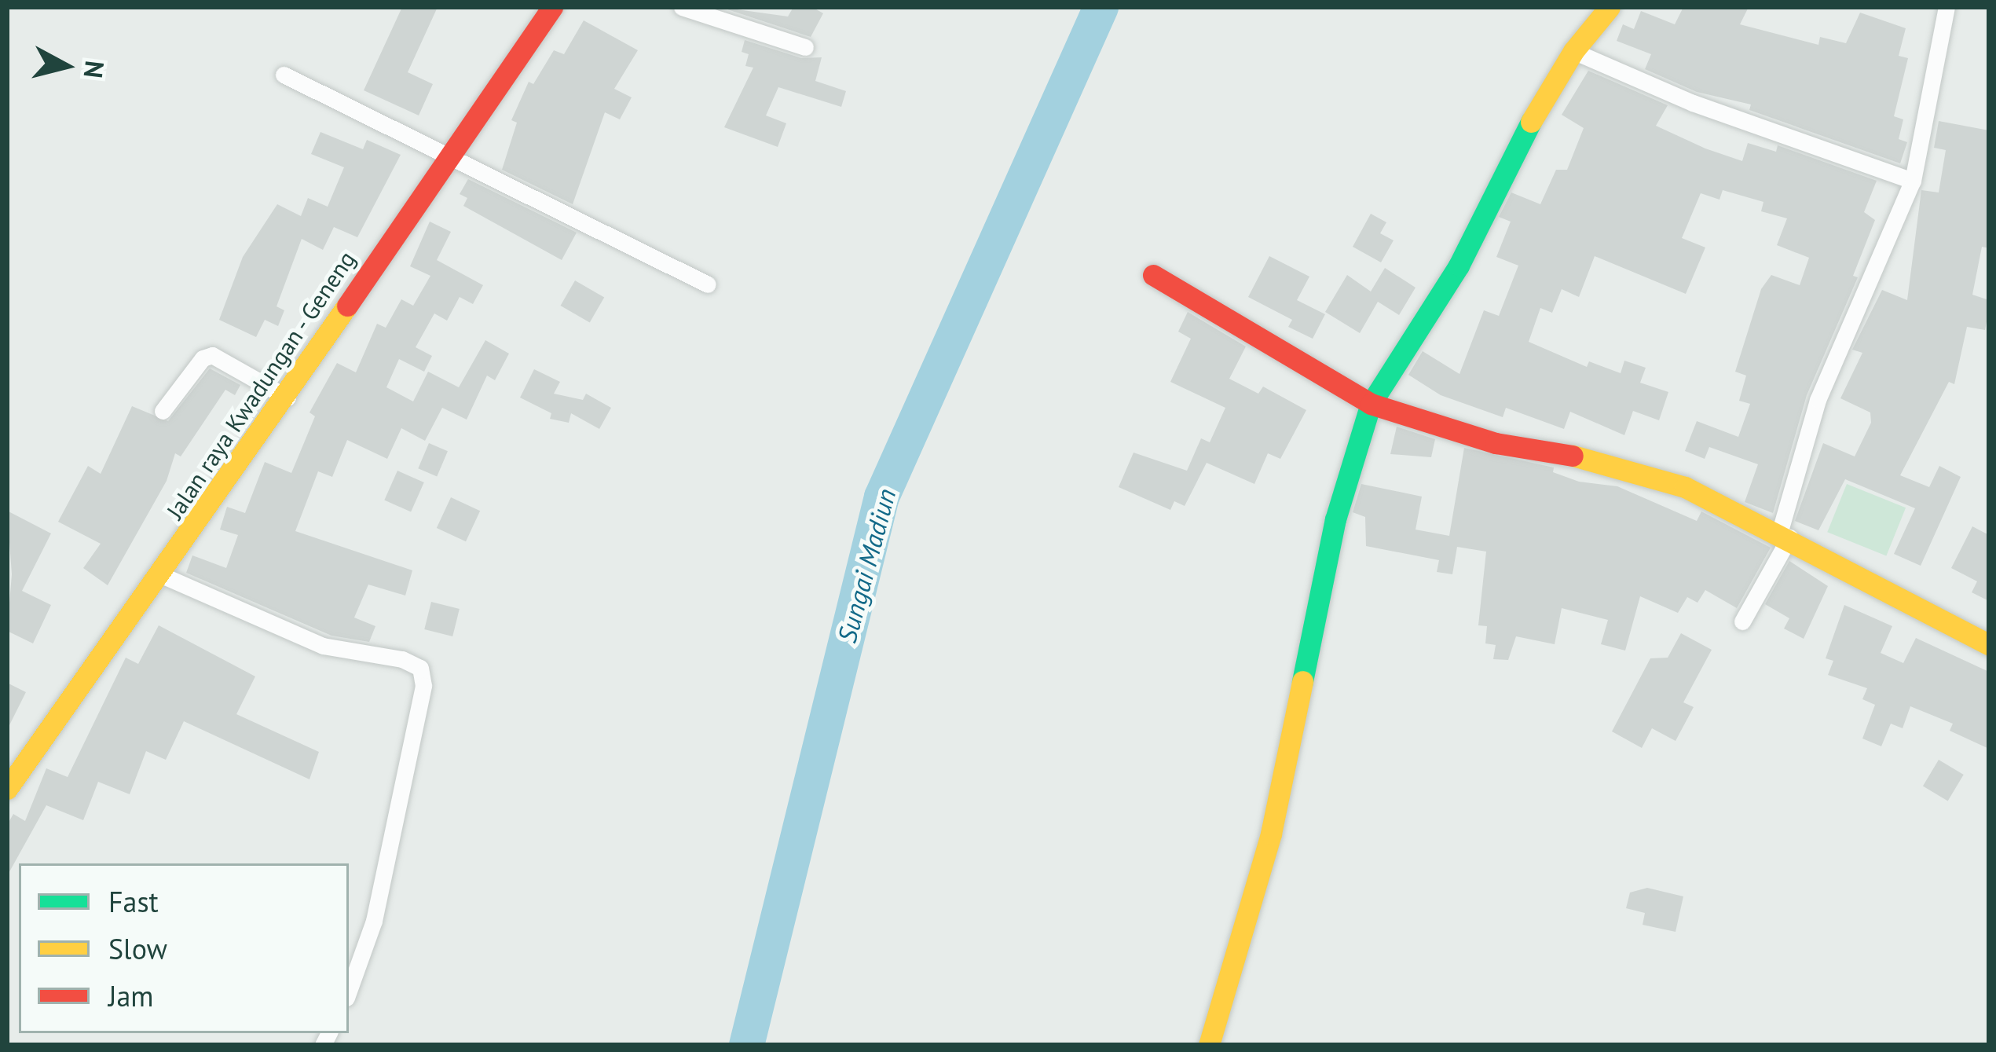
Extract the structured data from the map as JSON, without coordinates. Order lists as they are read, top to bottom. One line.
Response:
{"streets":{"street":["Jalan raya Kwadungan - Geneng"]},"water":["Sungai Madiun"],"legend":["Fast","Slow","Jam"],"north":"right"}
